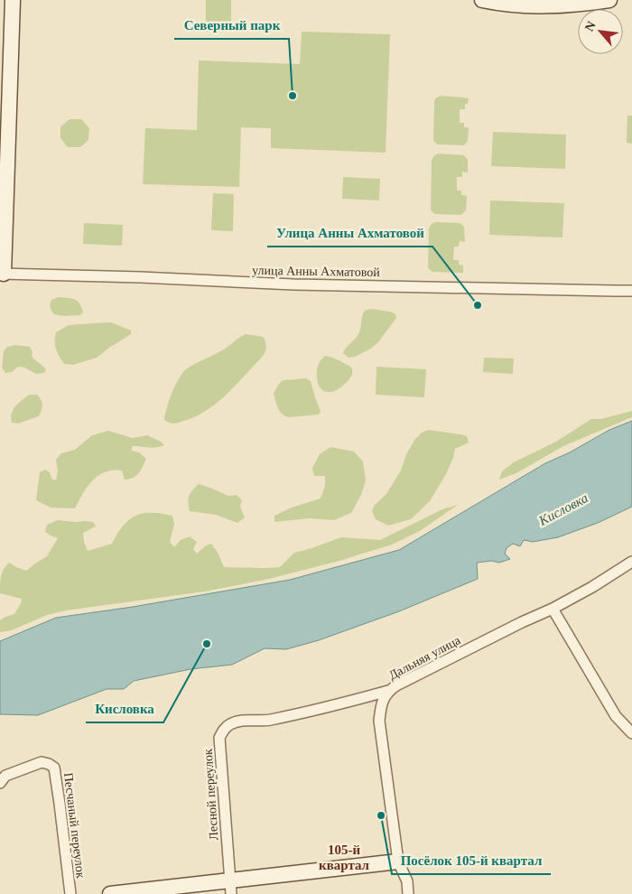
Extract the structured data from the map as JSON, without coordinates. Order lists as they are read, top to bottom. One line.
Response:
{"streets":{"street":["улица Анны Ахматовой","Дальняя улица","Лесной переулок","Песчаный переулок"]},"crossings":[["Дальняя улица","Лесной переулок"]],"districts":["105-й квартал"],"water":["Кисловка"],"places":["Северный парк","Улица Анны Ахматовой","Кисловка","Посёлок 105-й квартал"],"north":"top left"}
